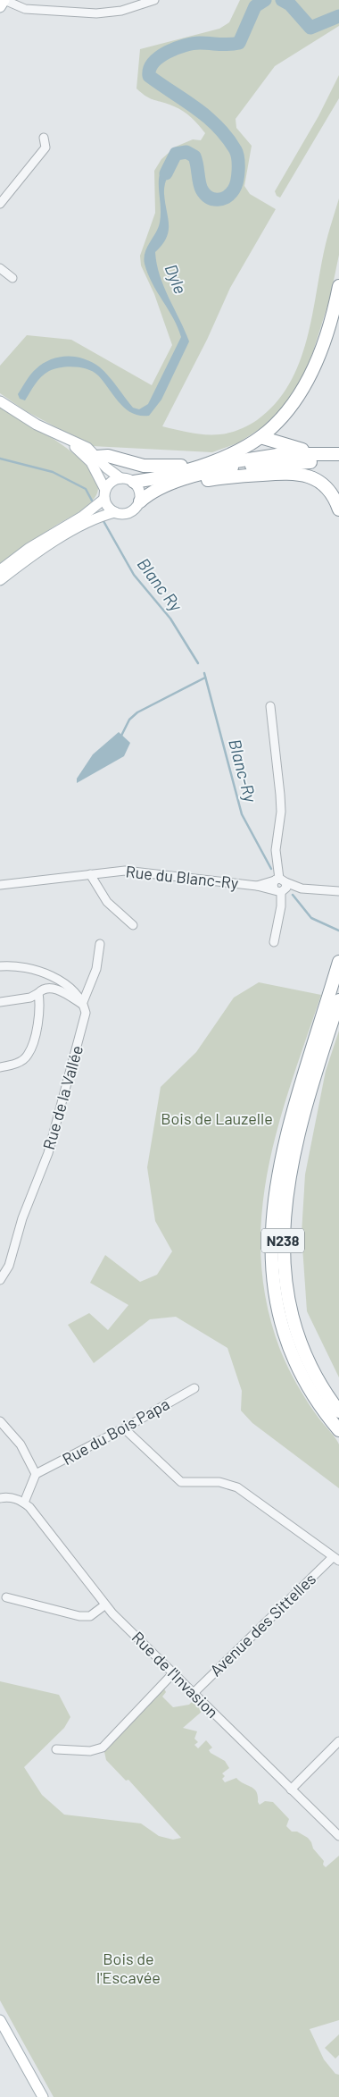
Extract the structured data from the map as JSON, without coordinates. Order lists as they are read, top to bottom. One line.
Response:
{"streets":{"highway":["N238"],"street":["Rue du Blanc-Ry","Rue de la Vallée","Rue du Bois Papa","Avenue des Sittelles","Rue de l'Invasion"]},"crossings":[["Avenue des Sittelles","Rue de l'Invasion"]],"water":["Dyle","Blanc Ry","Blanc-Ry"],"parks":["Bois de Lauzelle","Bois de l'Escavée"]}
